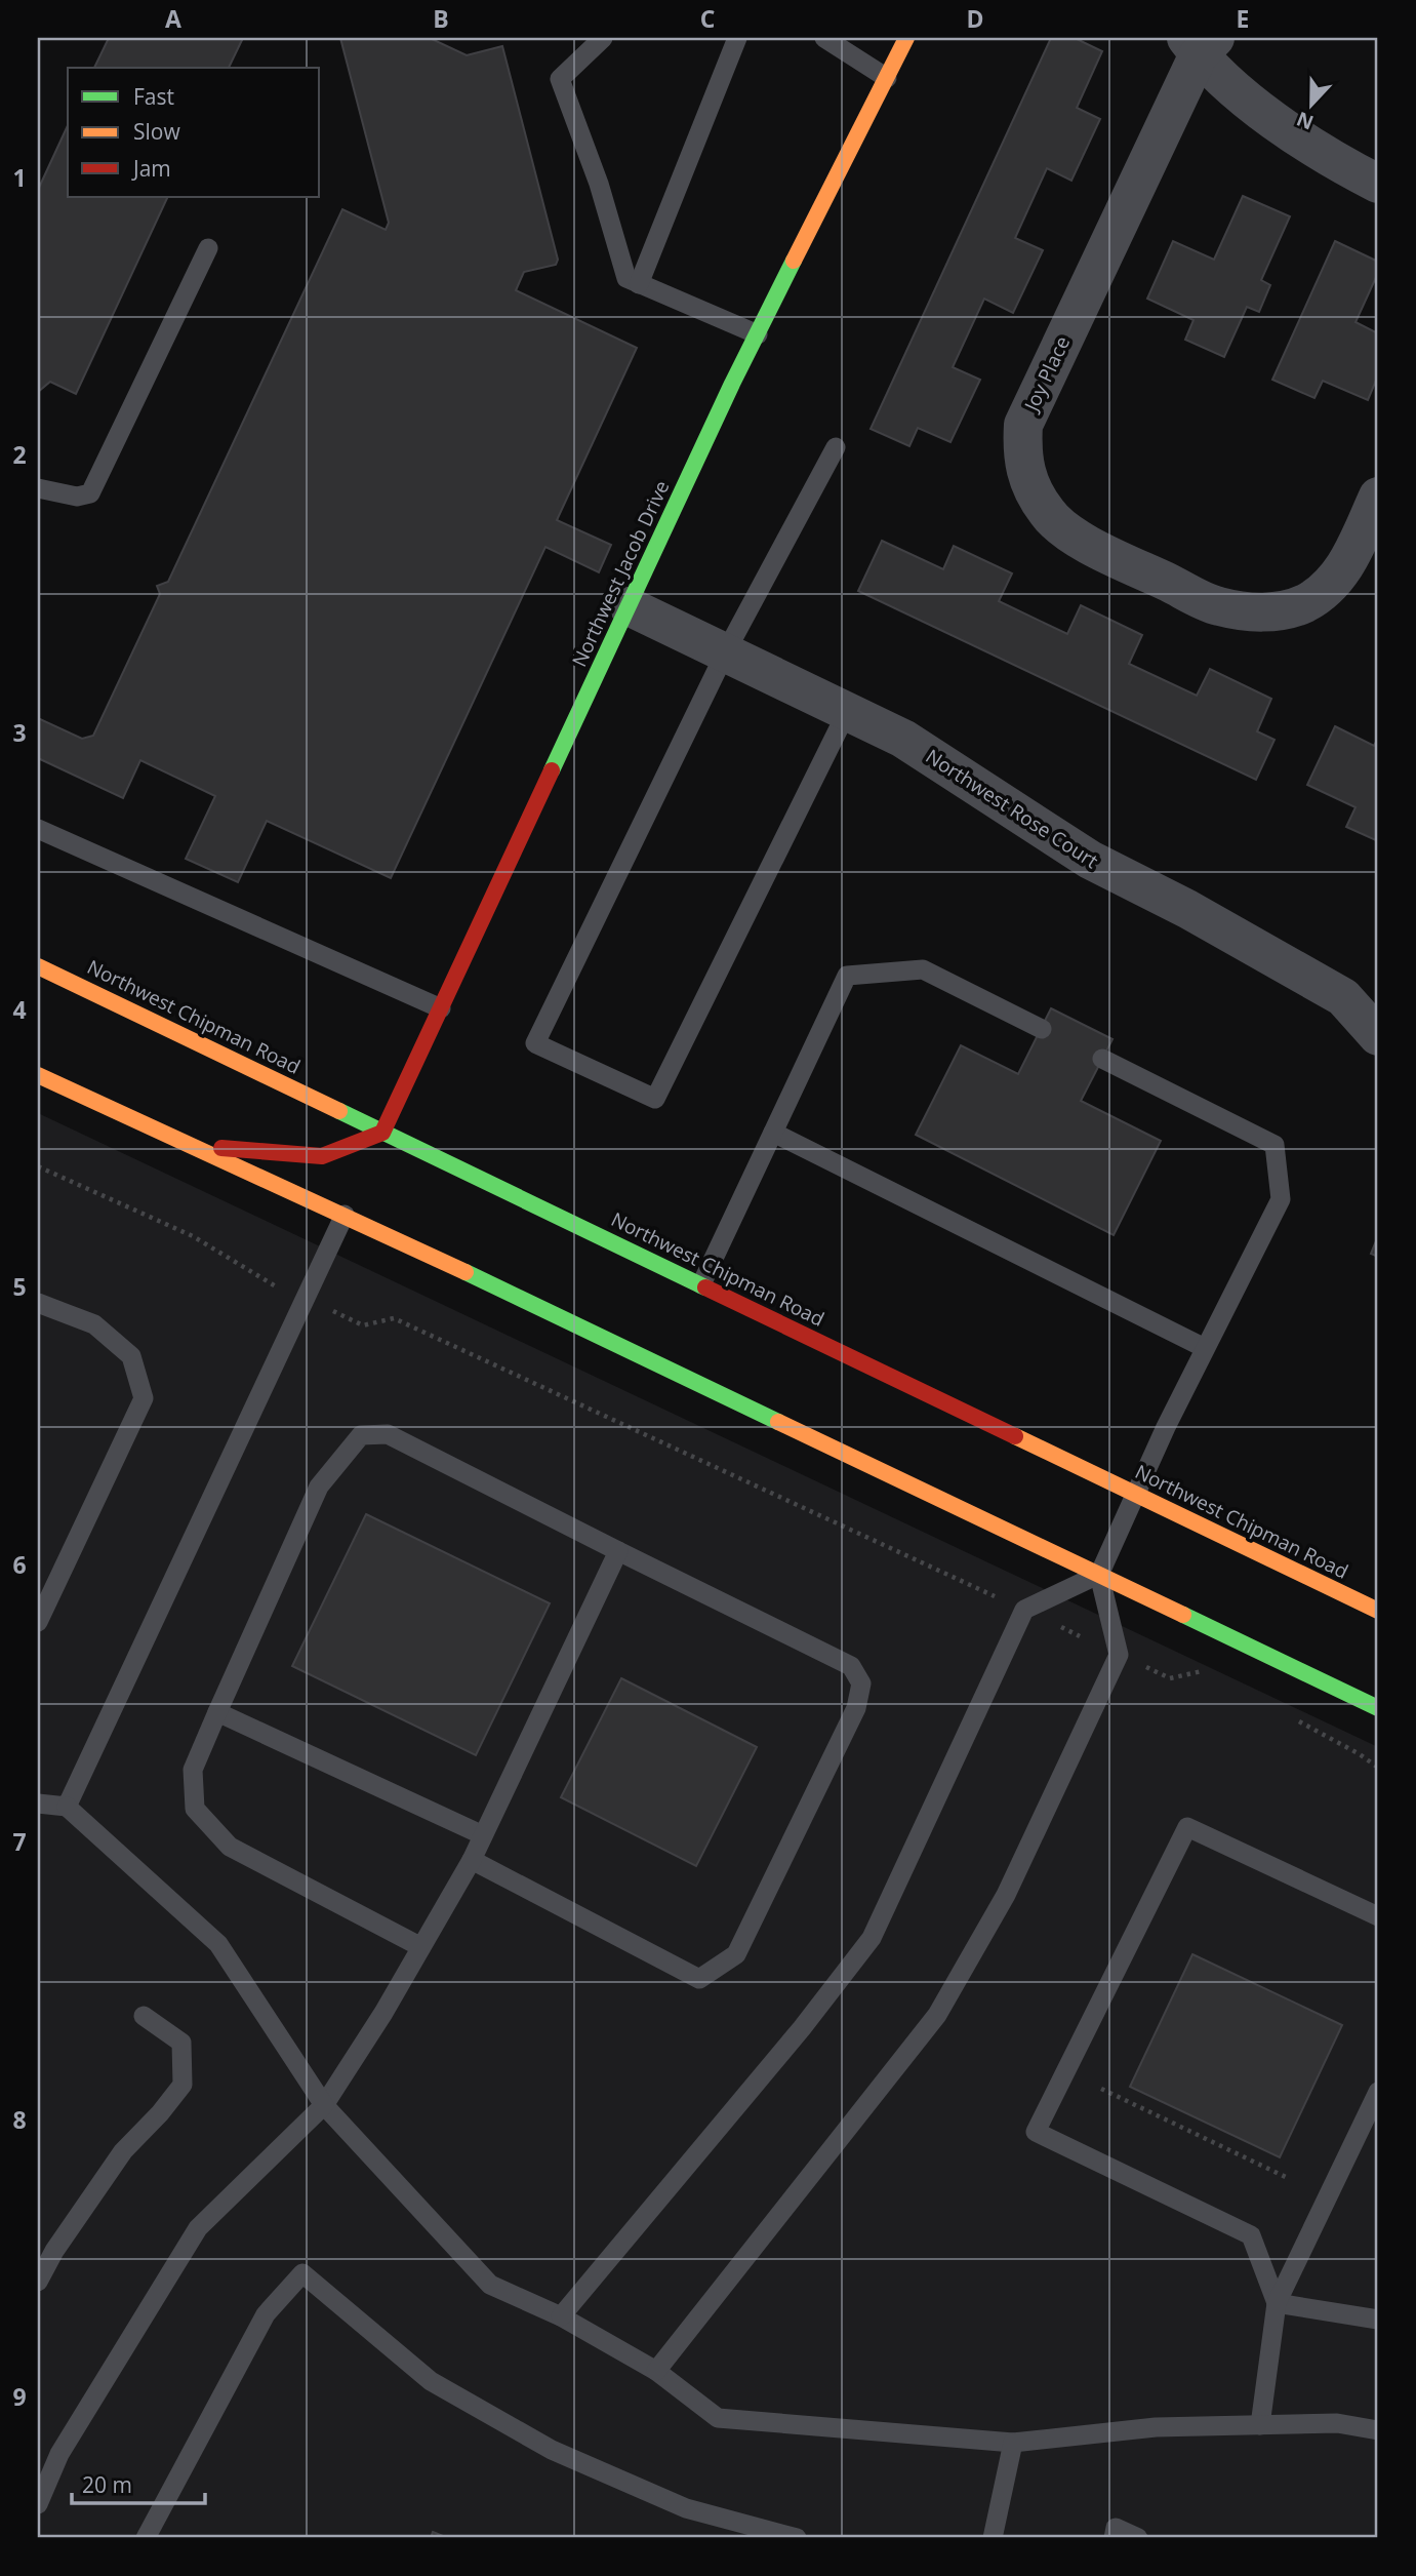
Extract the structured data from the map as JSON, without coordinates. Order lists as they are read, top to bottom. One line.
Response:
{"streets":{"main road":["Northwest Jacob Drive","Northwest Chipman Road"],"street":["Joy Place","Northwest Rose Court"]},"crossings":[["Northwest Jacob Drive","Northwest Rose Court"],["Northwest Jacob Drive","Northwest Chipman Road"]],"legend":["Fast","Slow","Jam"],"scale_bar":"20 m","north":"bottom","grid":{"columns":["A","B","C","D","E"],"rows":["1","2","3","4","5","6","7","8","9"]}}
